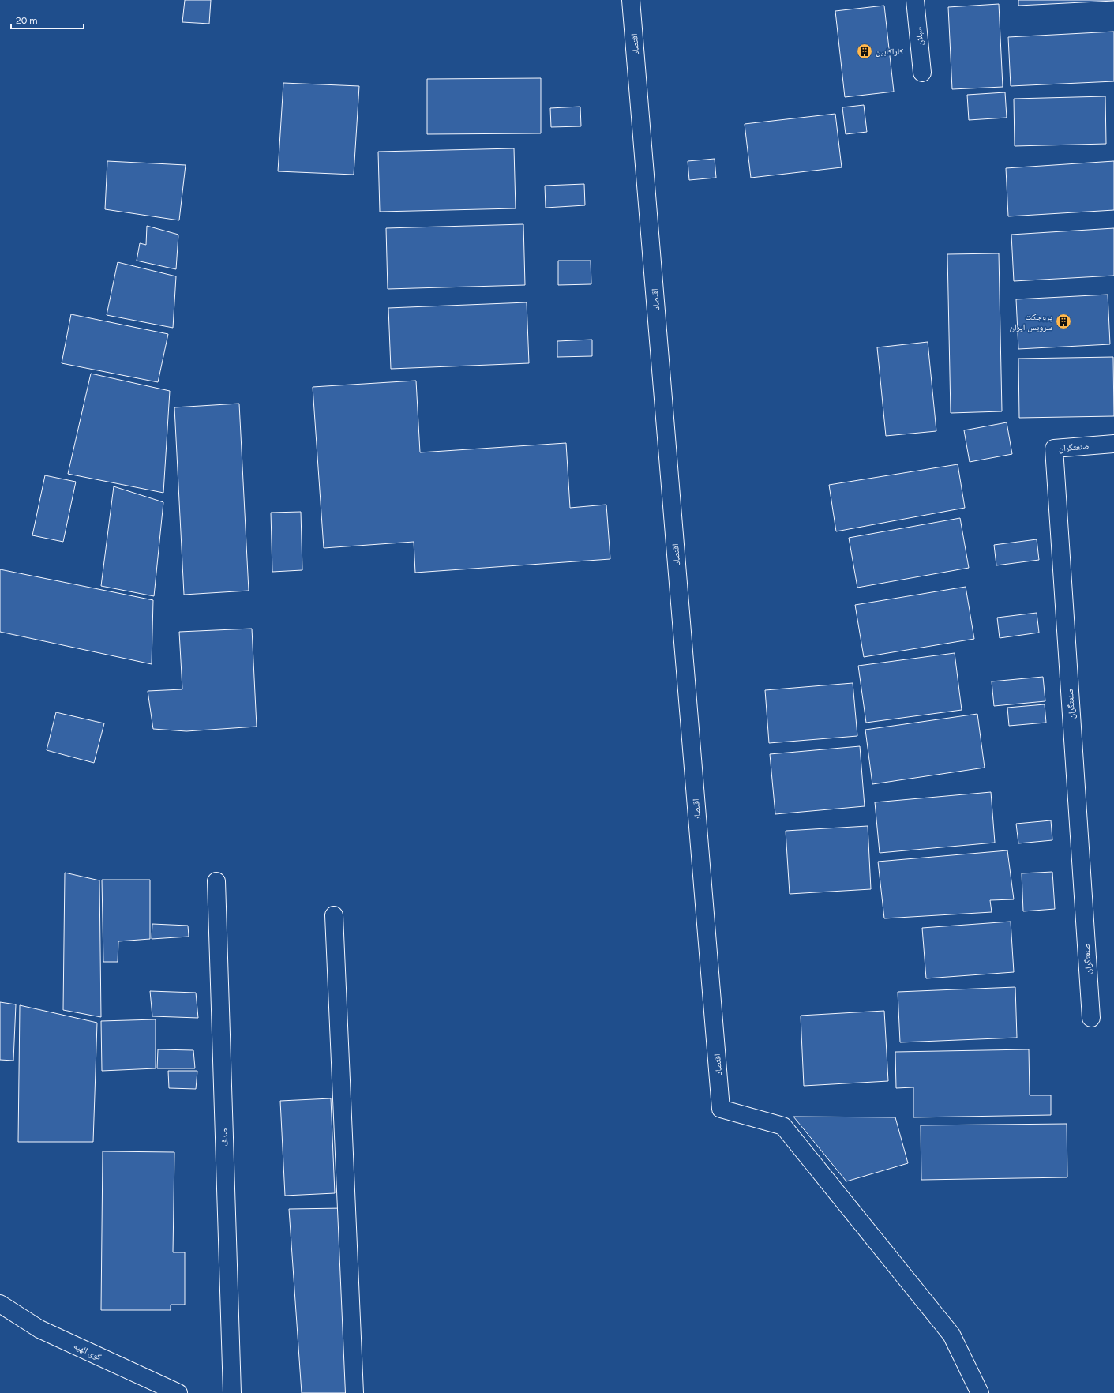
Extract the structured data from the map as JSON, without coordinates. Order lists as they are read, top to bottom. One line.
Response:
{"streets":{"street":["سبلان","اقتصاد","صنعتگران","صدف","کوی الهیه"]},"places":{"building":["کاراکابین","پروجکت سرویس ایران"]},"scale_bar":"20 m"}
